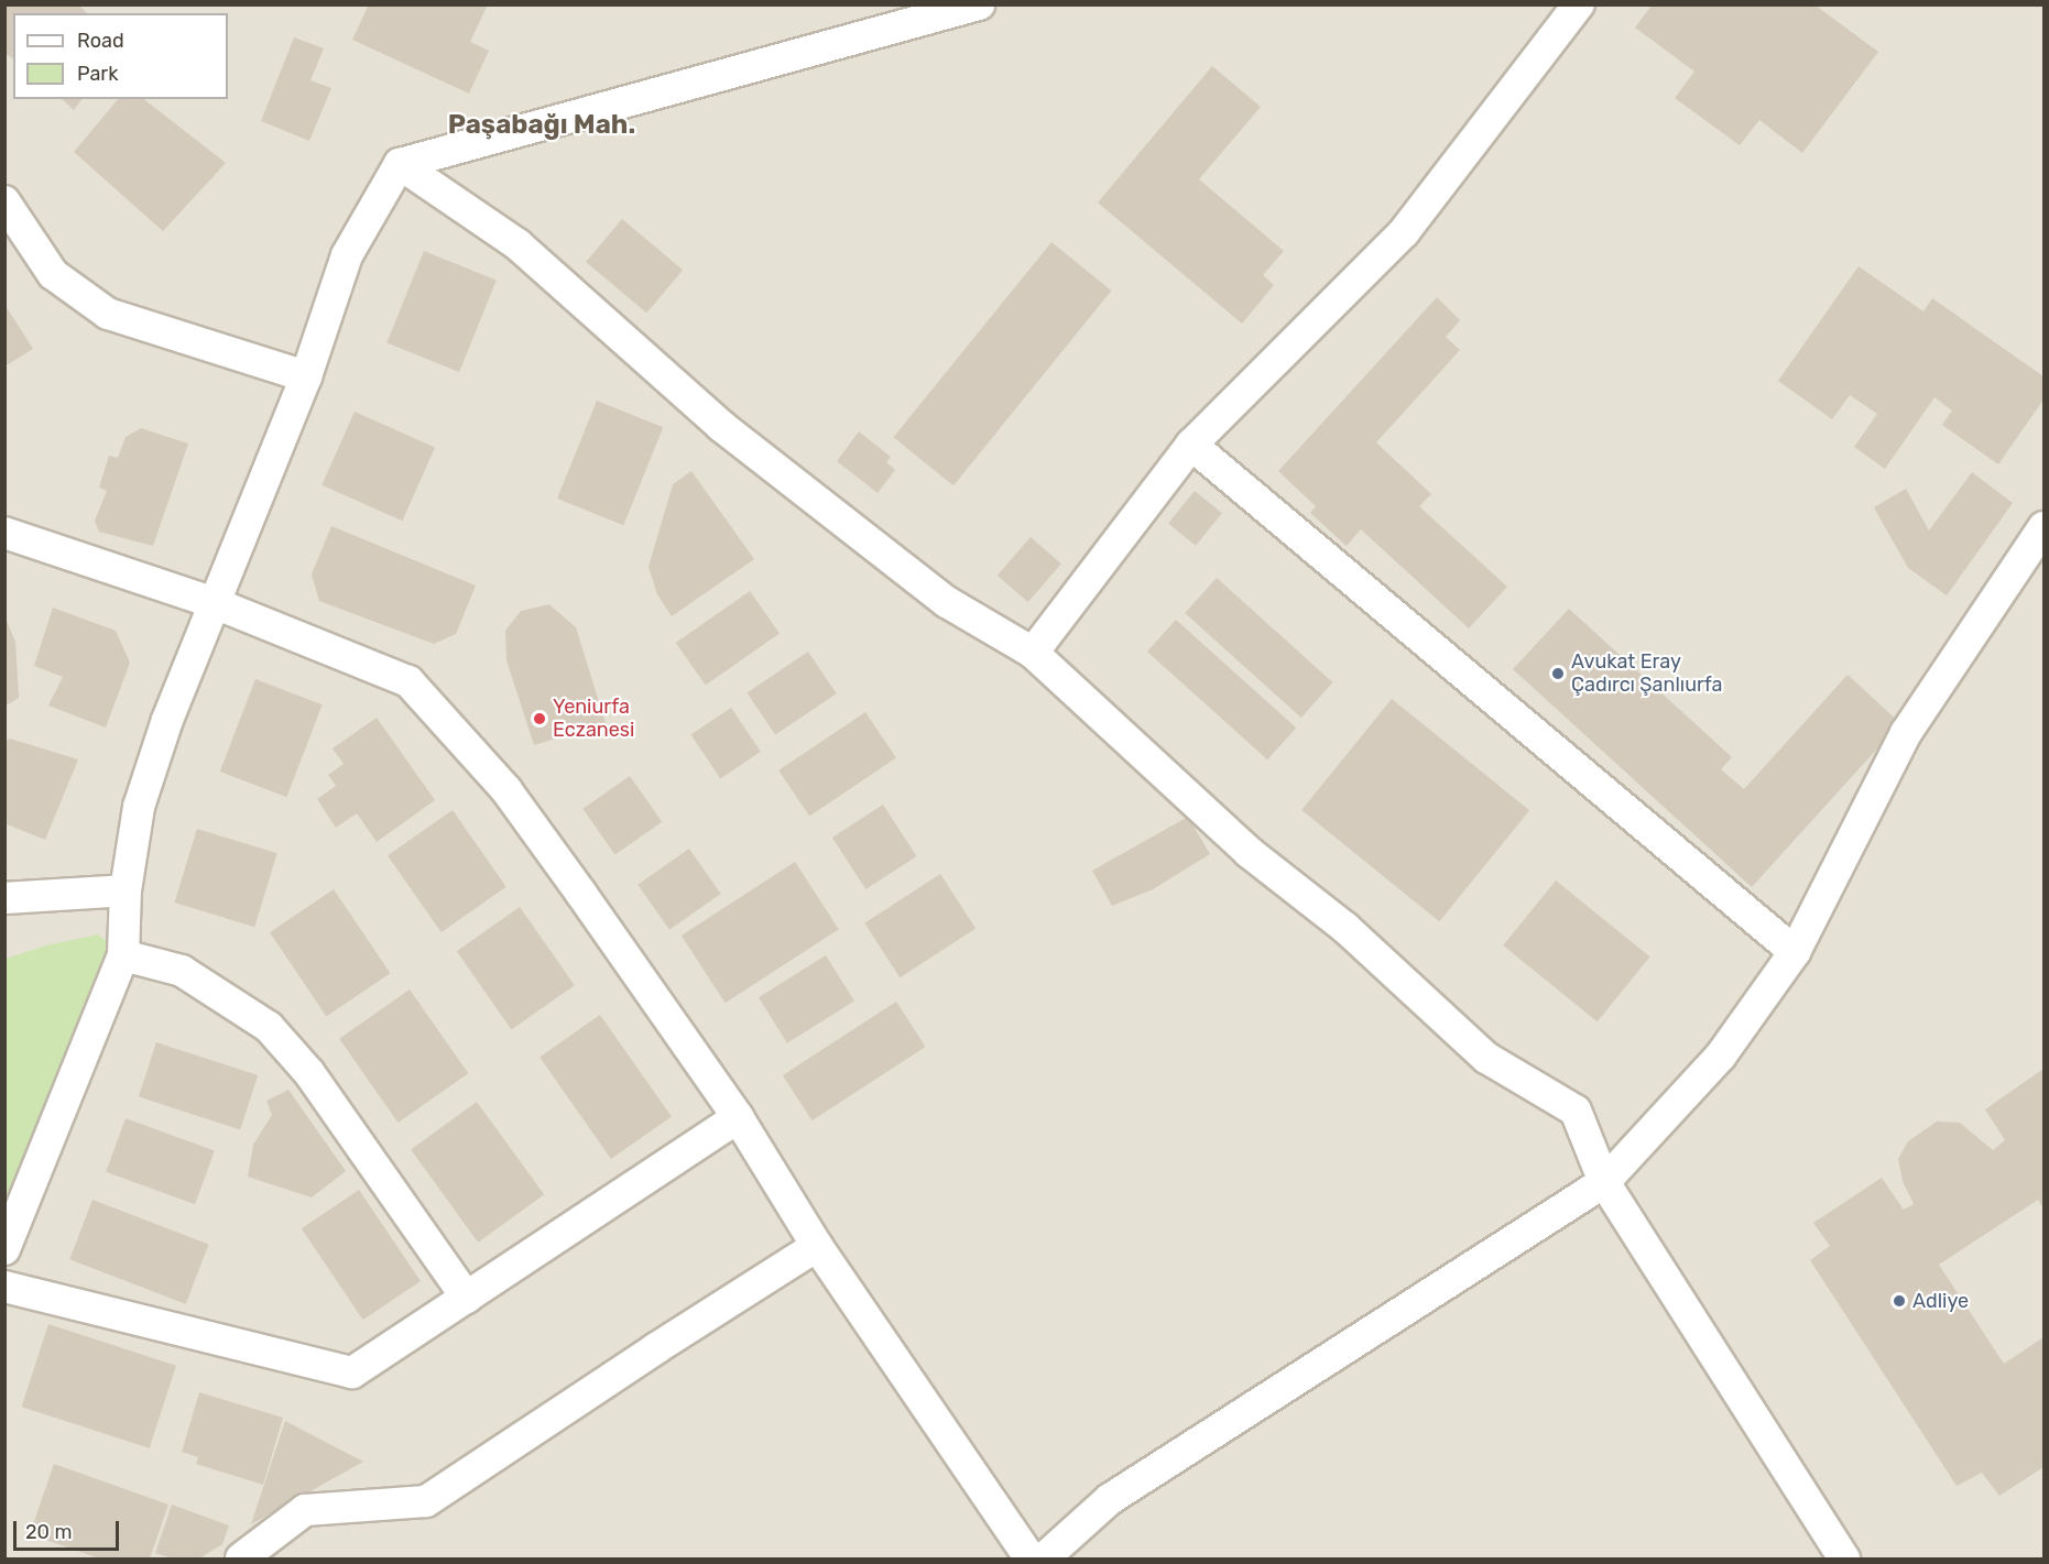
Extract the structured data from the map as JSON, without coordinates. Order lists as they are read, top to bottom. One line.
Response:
{"districts":["Paşabağı Mah."],"places":["Avukat Eray Çadırcı Şanlıurfa","Yeniurfa Eczanesi","Adliye"],"legend":["Road","Park"],"scale_bar":"20 m"}
